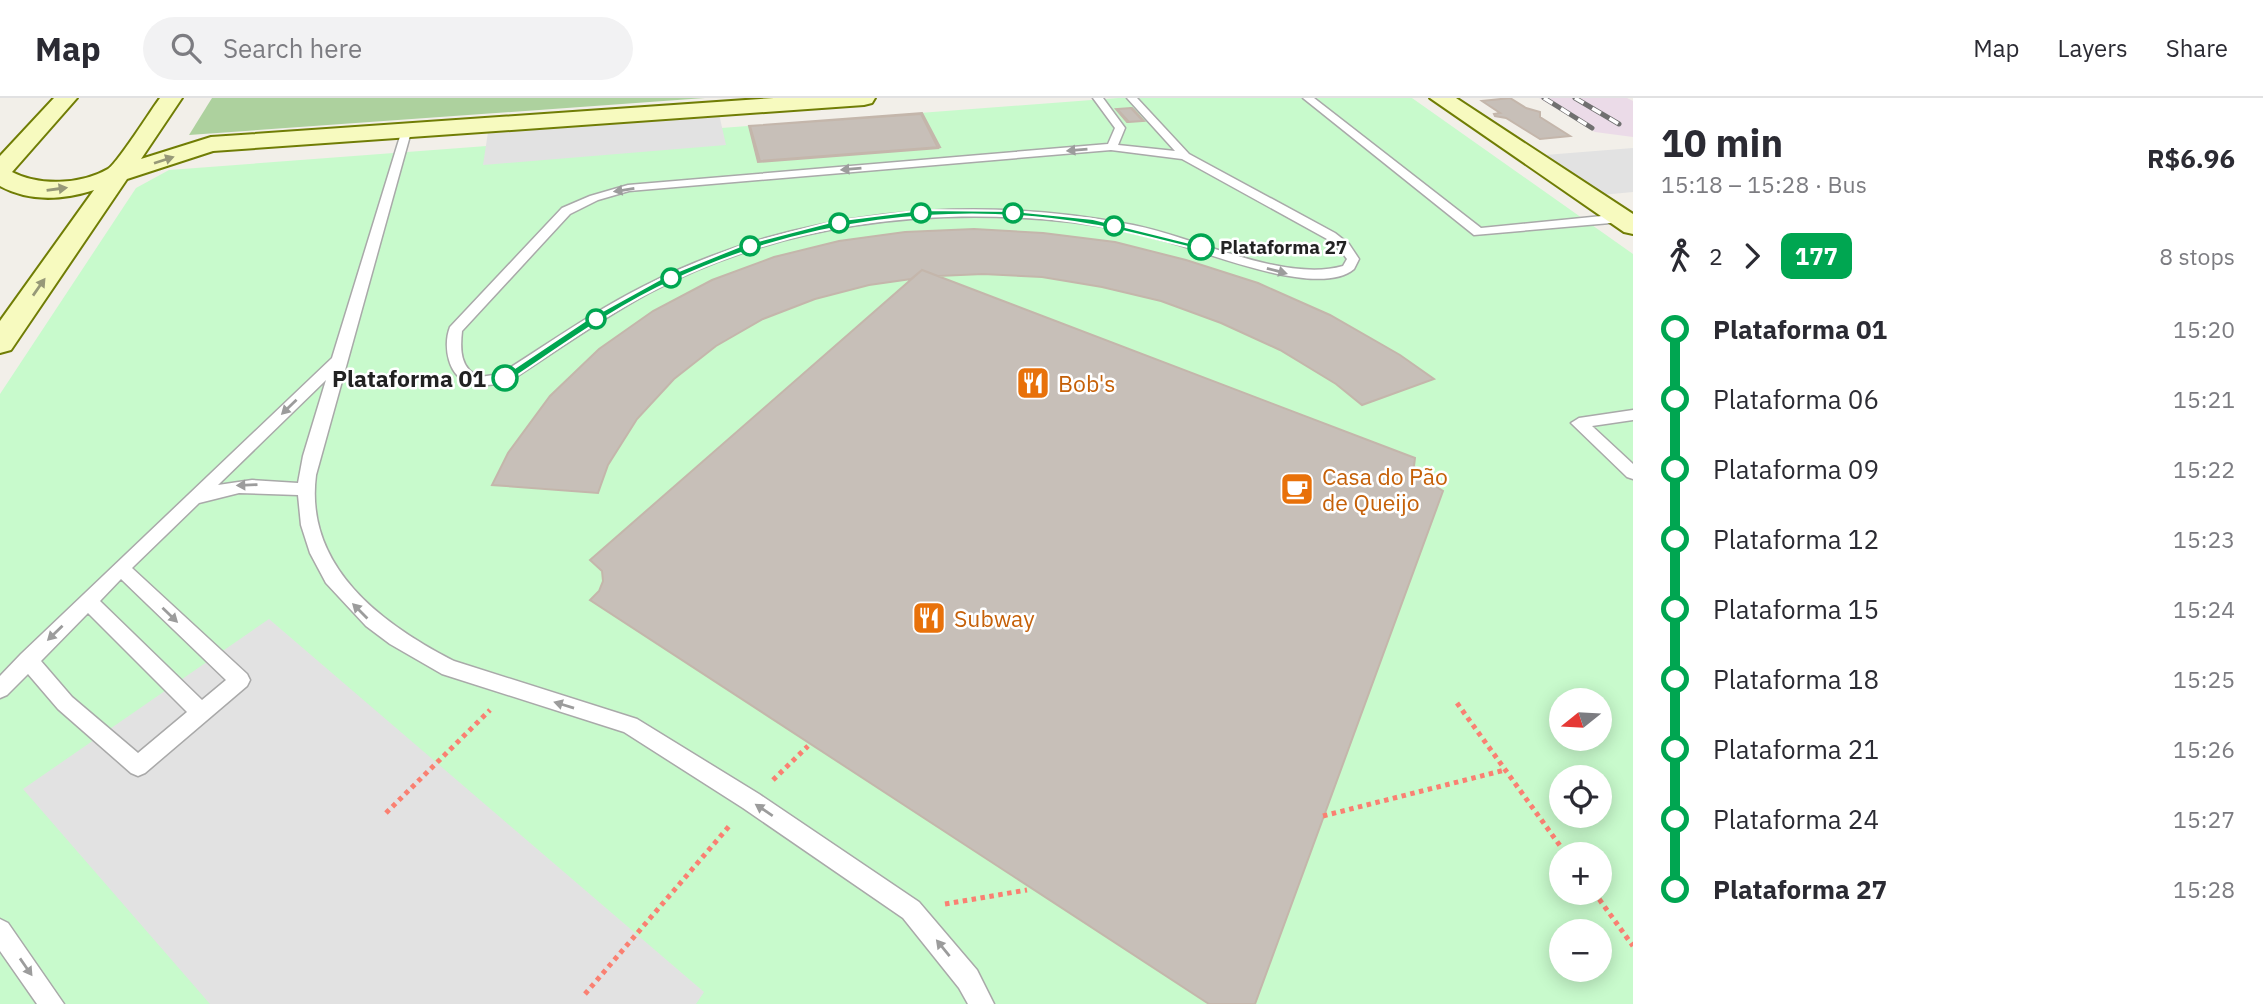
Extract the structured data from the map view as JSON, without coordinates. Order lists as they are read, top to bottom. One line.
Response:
{"places":{"other":["Plataforma 27","Plataforma 01"],"restaurant":["Bob's","Subway"],"cafe":["Casa do Pão de Queijo"]},"lines":["bus line 177"],"north":"left","page":{"header":"Map","search":"Search here","nav":["Map","Layers","Share"],"heading":["10 min","15:18 – 15:28 · Bus","R$6.96"],"legs":["2","177","8 stops"],"list":[{"name":"Plataforma 01","value":"15:20"},{"name":"Plataforma 06","value":"15:21"},{"name":"Plataforma 09","value":"15:22"},{"name":"Plataforma 12","value":"15:23"},{"name":"Plataforma 15","value":"15:24"},{"name":"Plataforma 18","value":"15:25"},{"name":"Plataforma 21","value":"15:26"},{"name":"Plataforma 24","value":"15:27"},{"name":"Plataforma 27","value":"15:28"}],"map_buttons":["+","−"]}}
